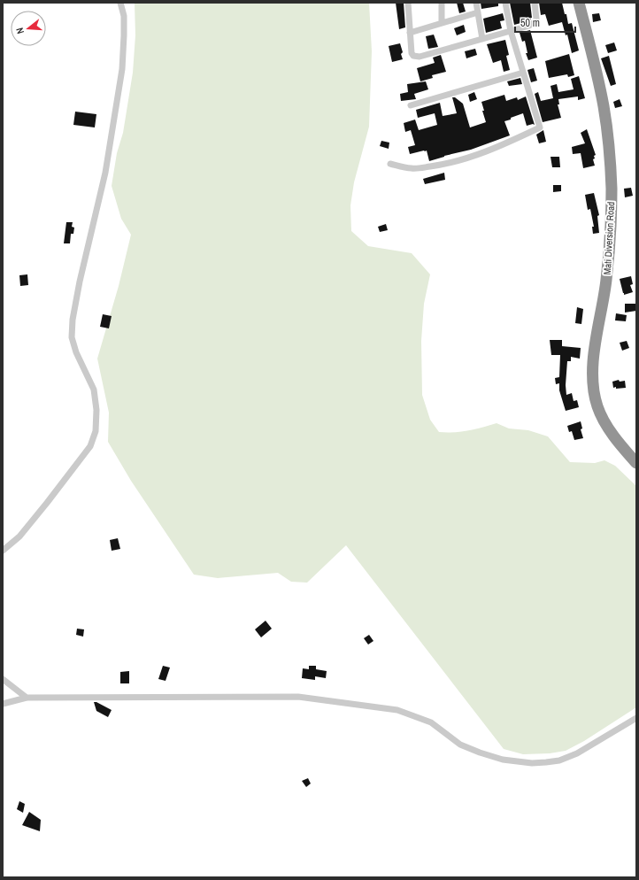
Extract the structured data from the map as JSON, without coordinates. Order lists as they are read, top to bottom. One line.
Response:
{"streets":{"highway":["Mati Diversion Road"]},"scale_bar":"50 m","north":"left"}
